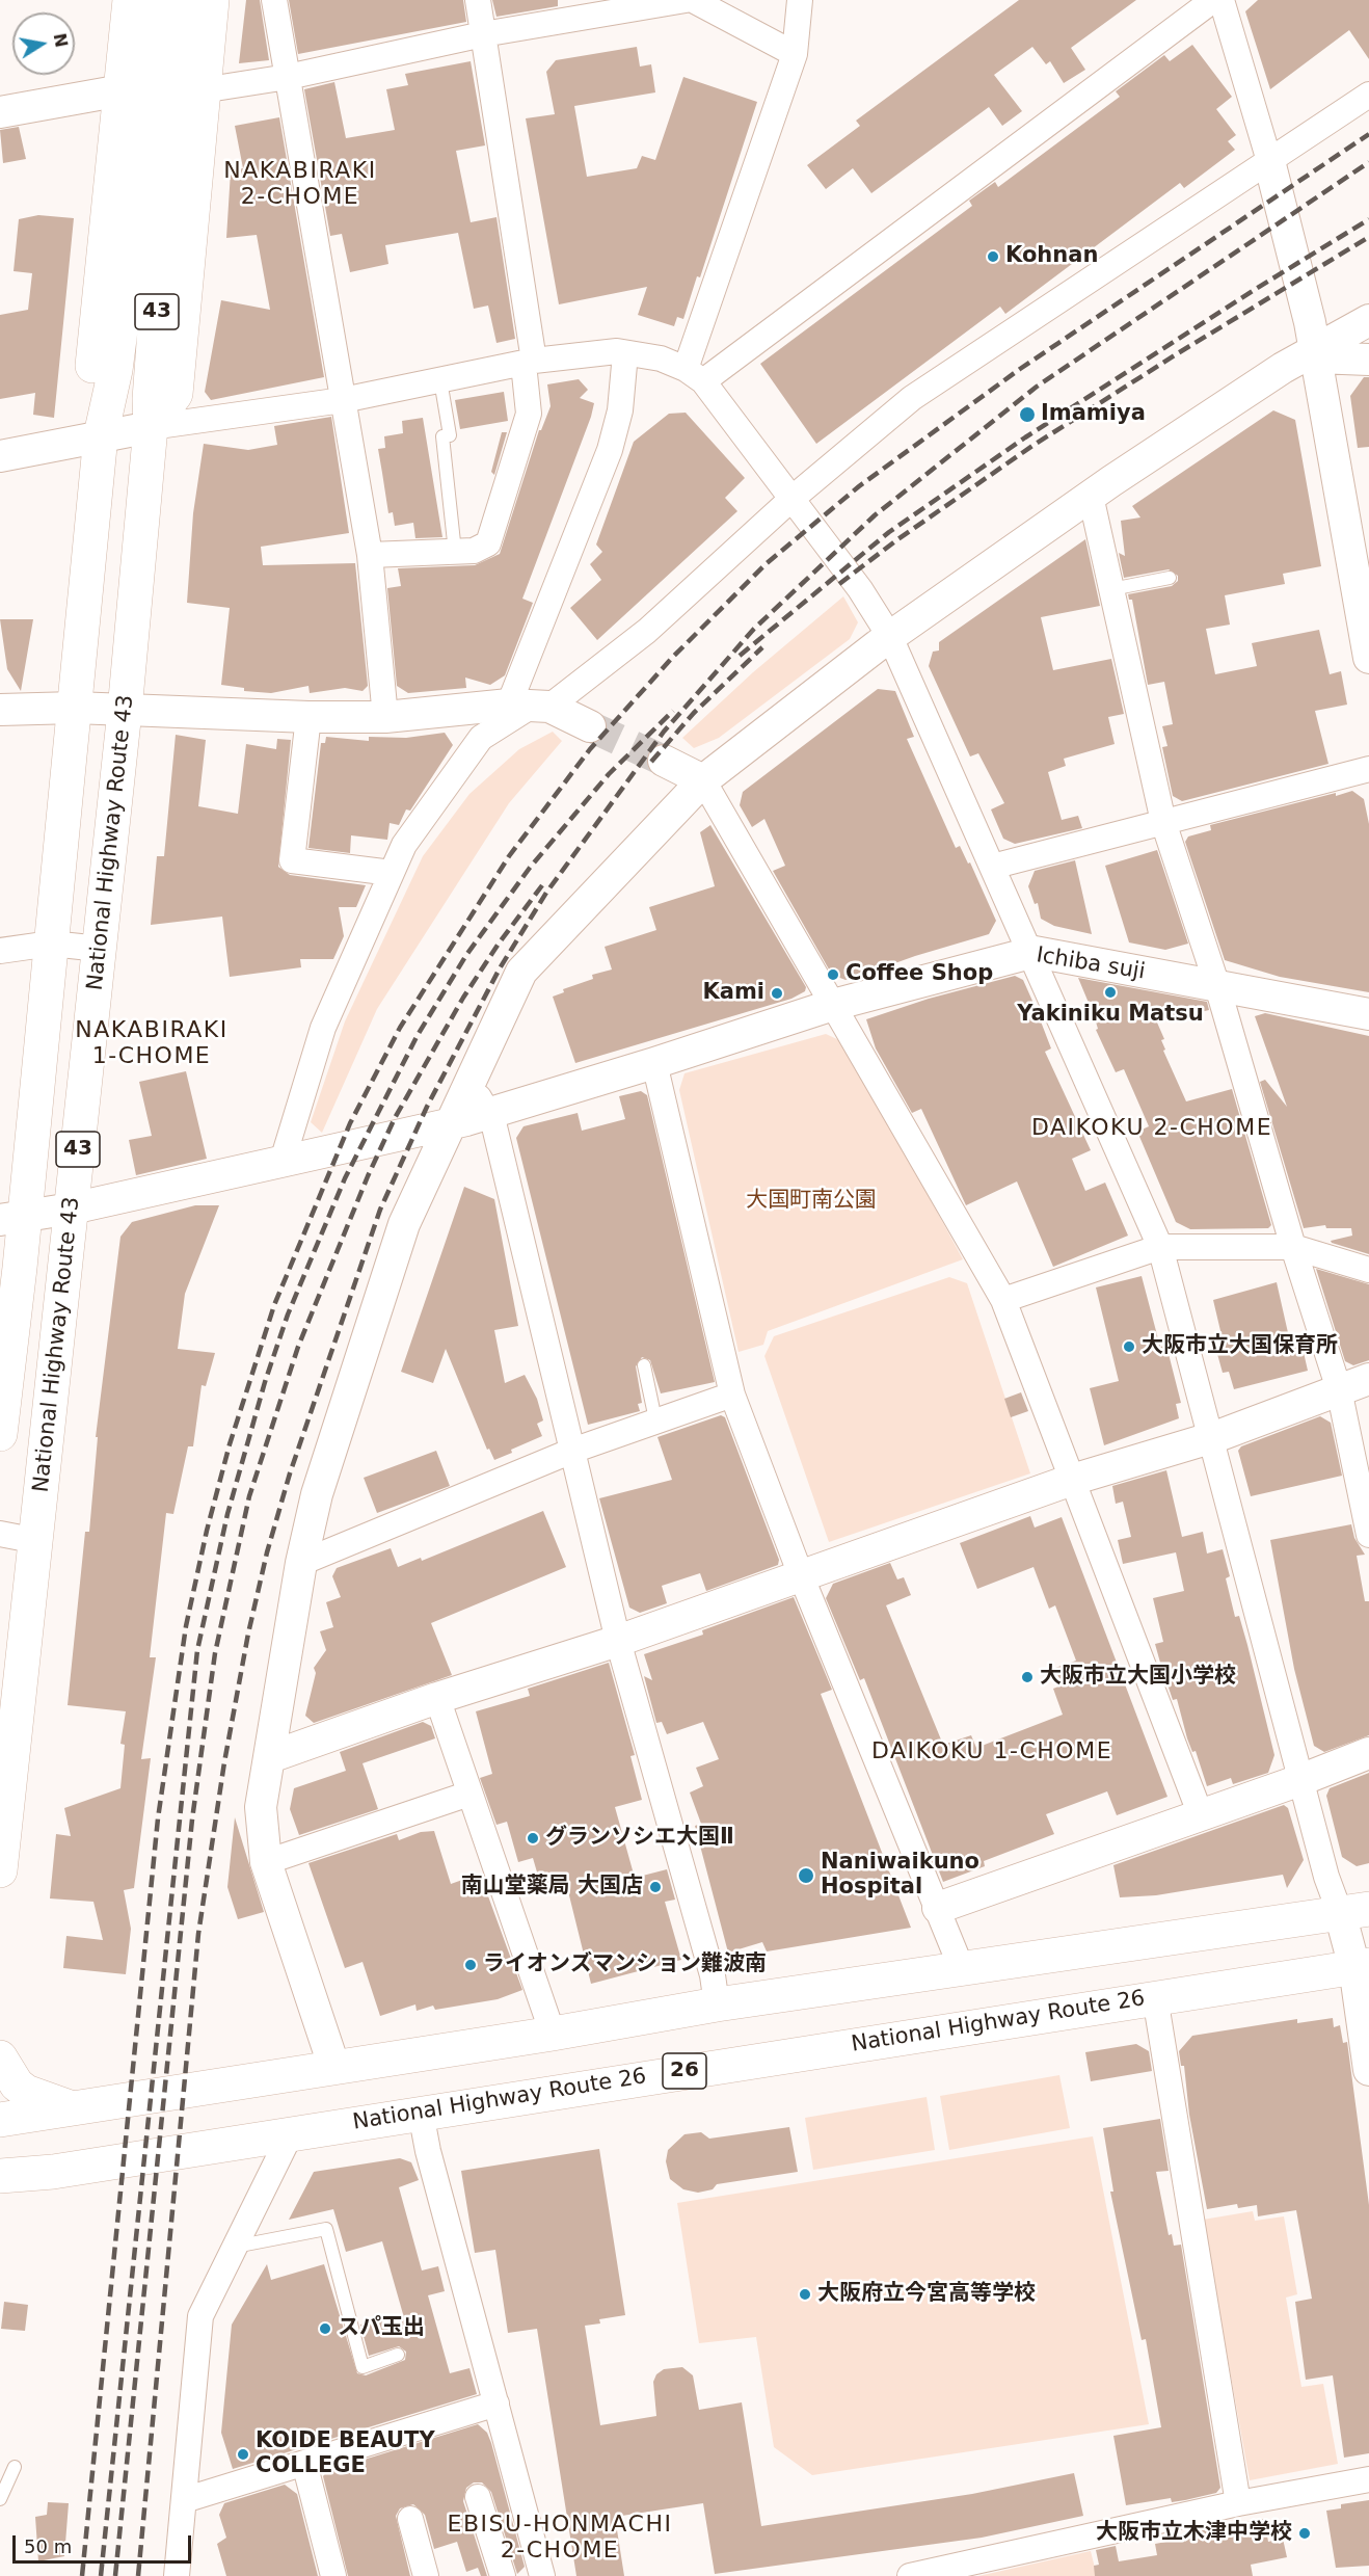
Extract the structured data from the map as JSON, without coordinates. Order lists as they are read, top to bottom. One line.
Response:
{"streets":{"highway":["43","National Highway Route 43","National Highway Route 26","26"],"street":["Ichiba suji"]},"crossings":[["National Highway Route 43","Ichiba suji"]],"districts":["NAKABIRAKI 2-CHOME","NAKABIRAKI 1-CHOME","DAIKOKU 2-CHOME","DAIKOKU 1-CHOME","EBISU-HONMACHI 2-CHOME"],"parks":["大国町南公園"],"places":["Kohnan","Imamiya","Coffee Shop","Yakiniku Matsu","Kami","大阪市立大国保育所","大阪市立大国小学校","グランソシエ大国Ⅱ","Naniwaikuno Hospital","南山堂薬局 大国店","ライオンズマンション難波南","大阪府立今宮高等学校","スパ玉出","KOIDE BEAUTY COLLEGE","大阪市立木津中学校"],"scale_bar":"50 m","north":"right"}
